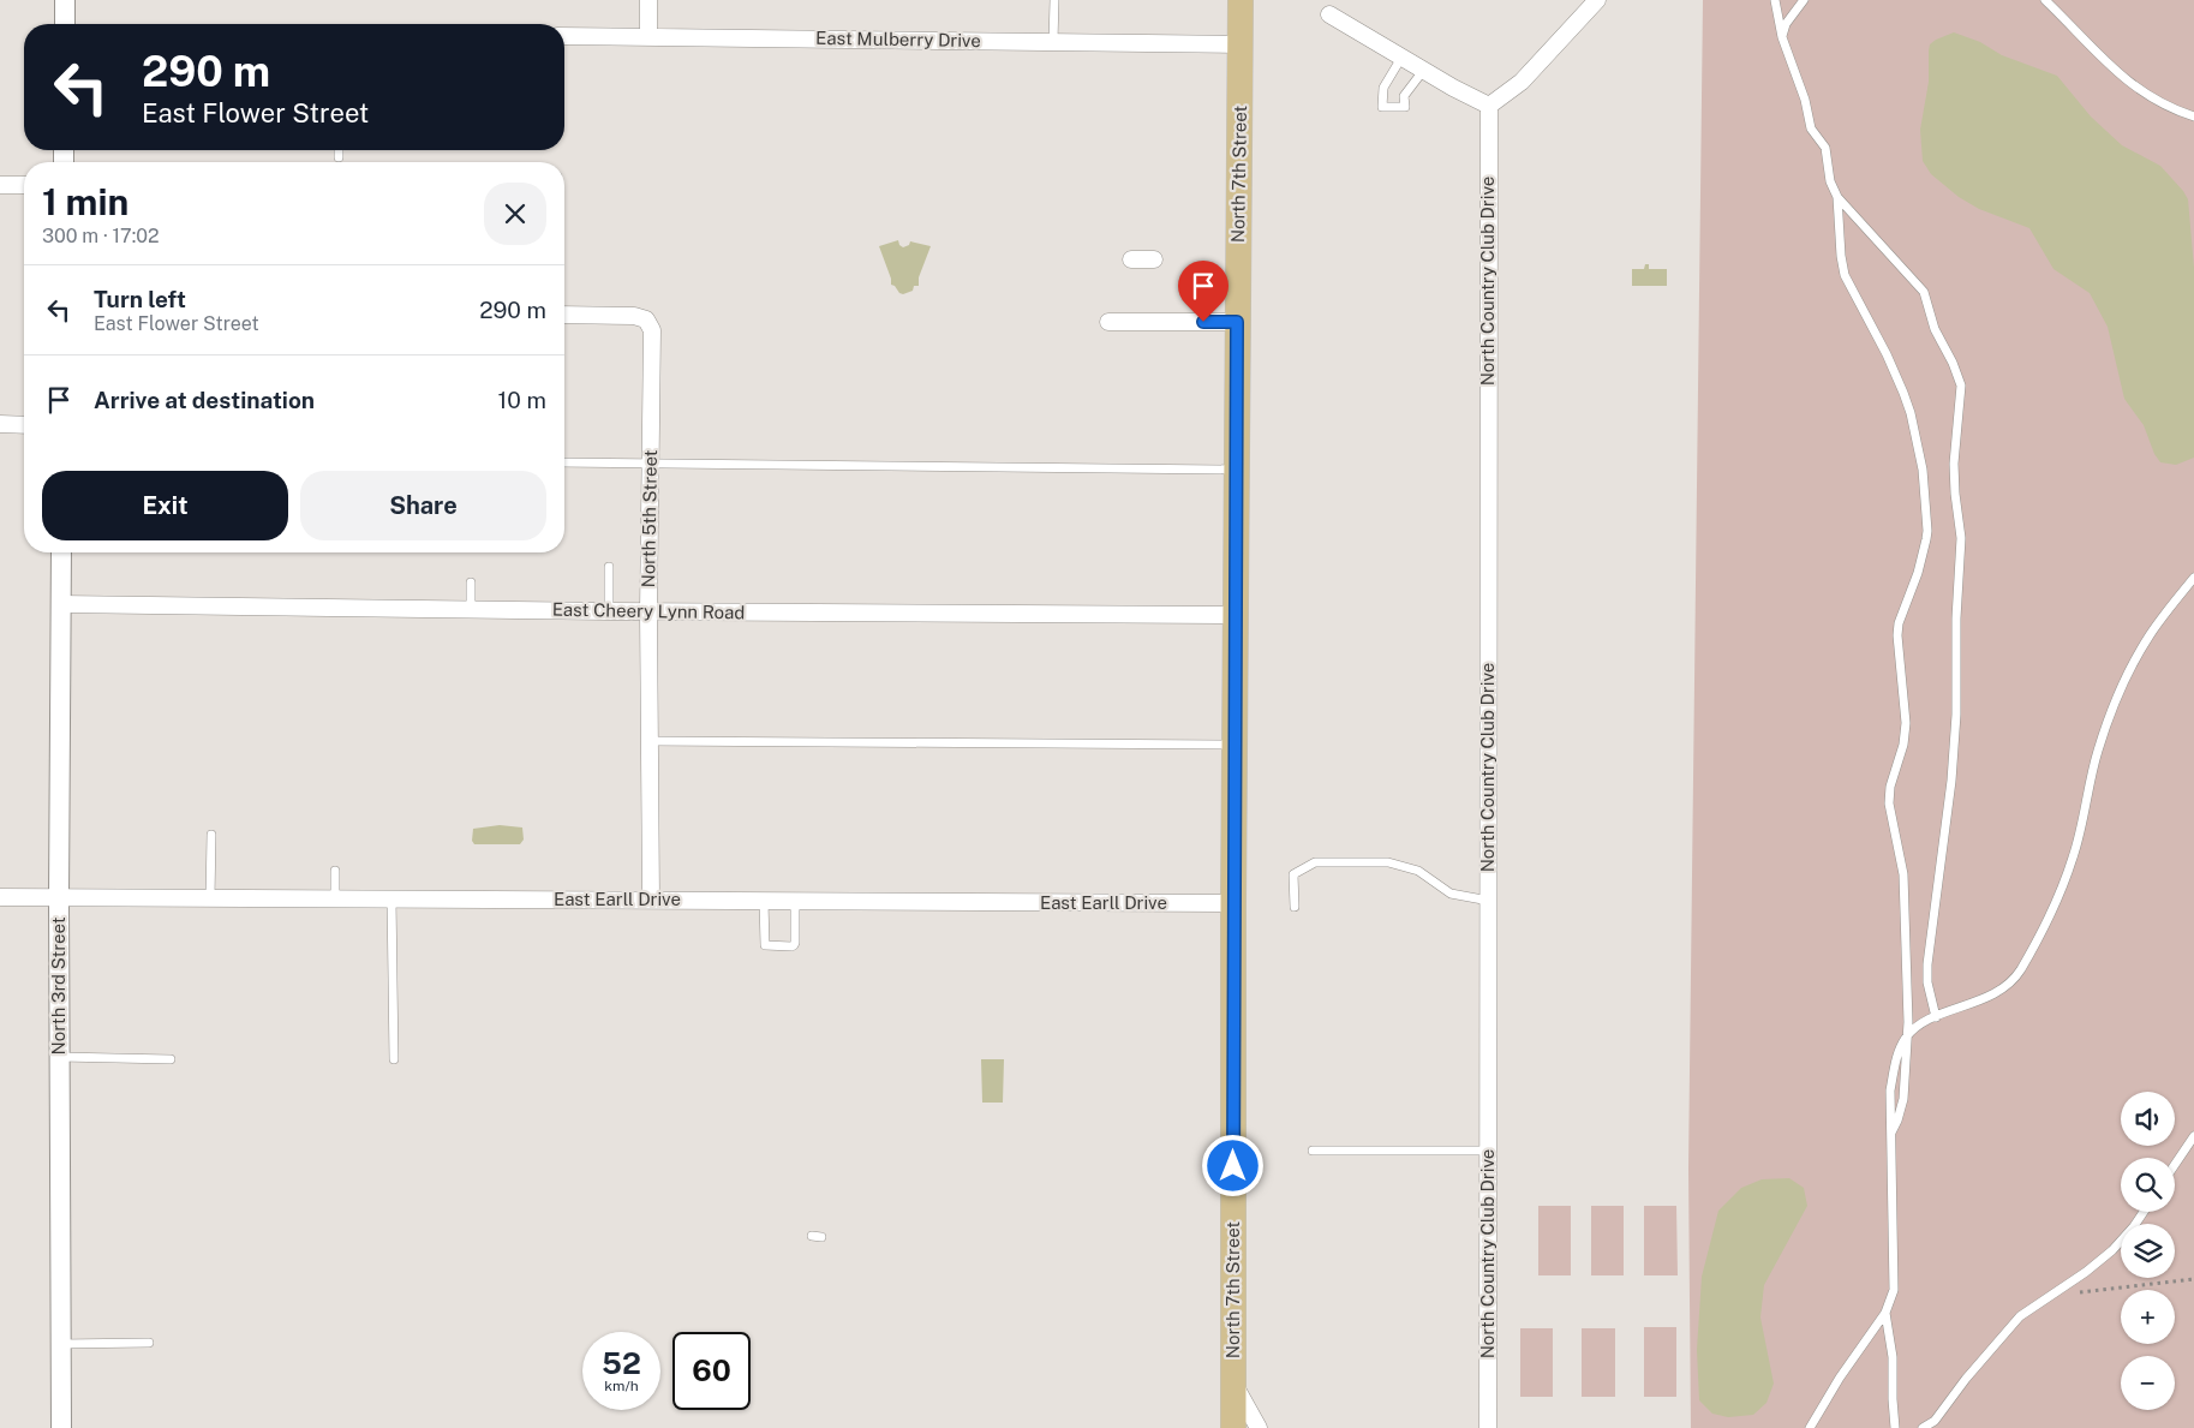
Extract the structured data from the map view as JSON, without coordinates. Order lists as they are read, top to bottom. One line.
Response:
{"streets":{"main road":["North 7th Street"],"street":["East Mulberry Drive","North Country Club Drive","North 5th Street","East Cheery Lynn Road","East Earll Drive","North 3rd Street"]},"crossings":[["East Mulberry Drive","North 7th Street"],["North 7th Street","East Cheery Lynn Road"],["North 7th Street","East Earll Drive"],["North 5th Street","East Cheery Lynn Road"],["North 5th Street","East Earll Drive"],["East Cheery Lynn Road","North 3rd Street"],["East Earll Drive","North 3rd Street"]],"page":{"turn":["290 m","East Flower Street"],"heading":["1 min","300 m · 17:02"],"list":[{"name":"Turn left","note":"East Flower Street","value":"290 m"},{"name":"Arrive at destination","value":"10 m"}],"buttons":["Exit","Share"],"map_buttons":["+","−"],"speed":"52 km/h","limit":"60"}}
